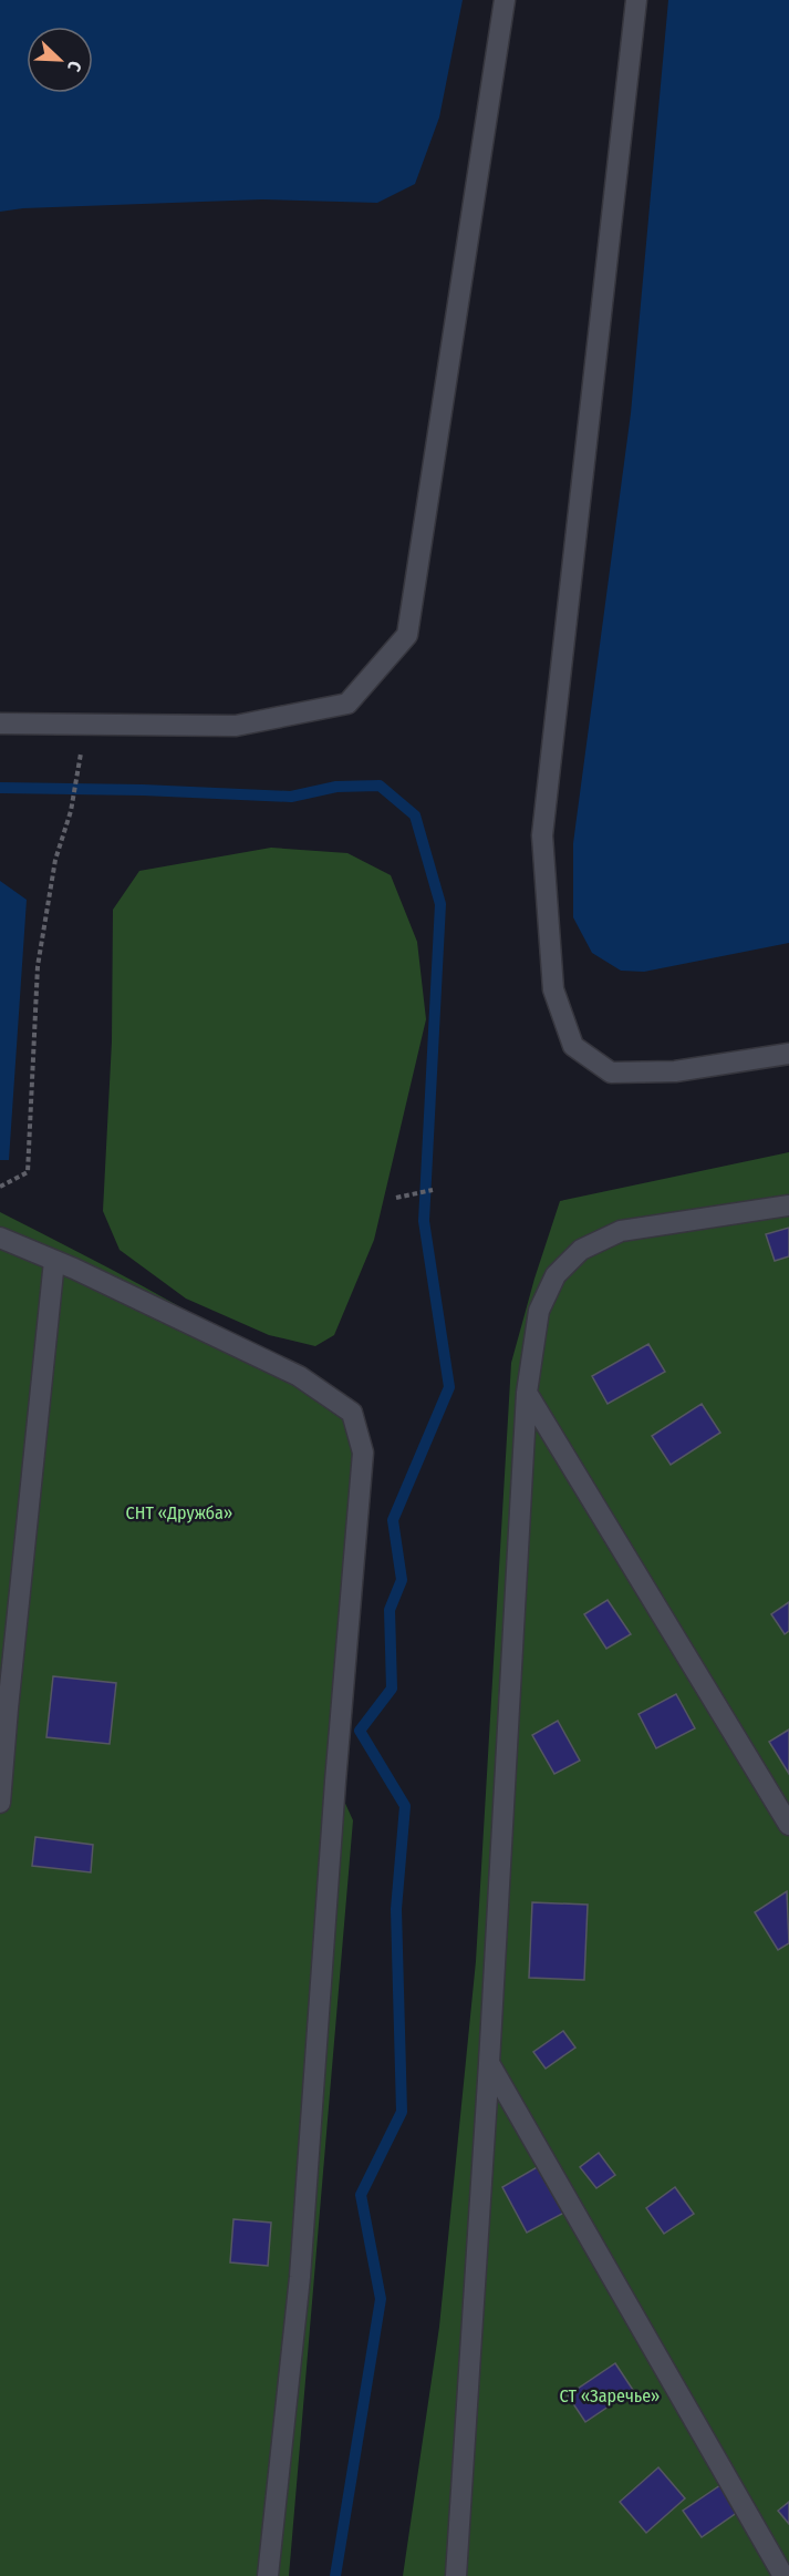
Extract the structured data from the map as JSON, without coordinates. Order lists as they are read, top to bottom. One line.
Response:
{"parks":["СНТ «Дружба»","СТ «Заречье»"],"north":"bottom right"}
